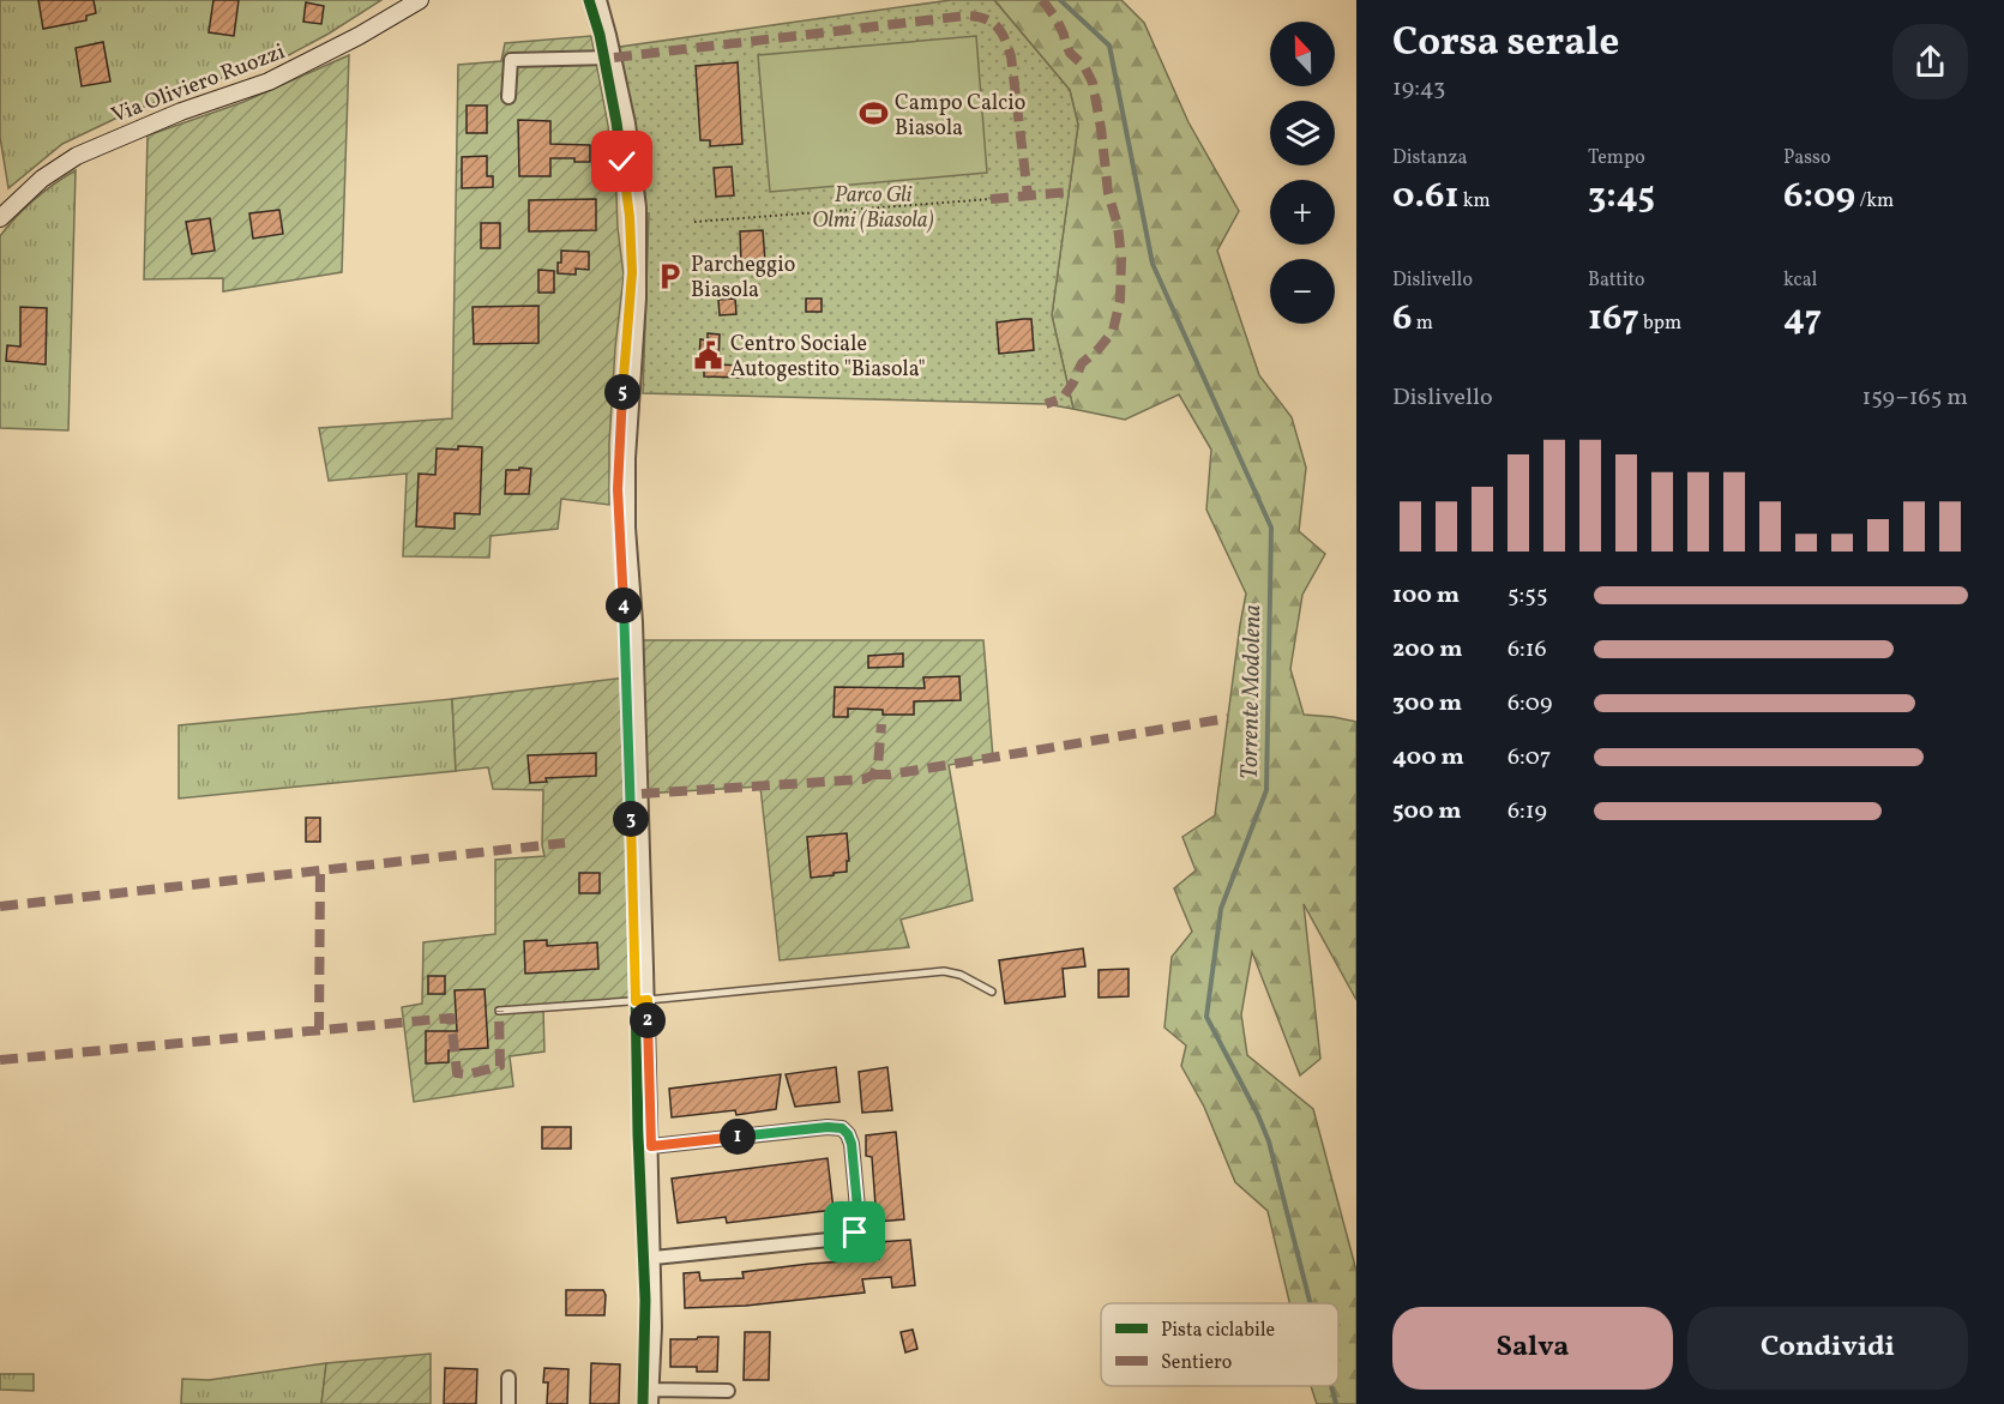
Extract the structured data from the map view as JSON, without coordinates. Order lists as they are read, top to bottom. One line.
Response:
{"streets":{"street":["Via Oliviero Ruozzi"]},"water":["Torrente Modolena"],"parks":["Parco Gli Olmi (Biasola)"],"places":{"sports":["Campo Calcio Biasola"],"parking":["Parcheggio Biasola"],"public building":["Centro Sociale Autogestito \"Biasola\""]},"legend":["Pista ciclabile","Sentiero"],"north":"top","page":{"heading":["Corsa serale","19:43"],"map_buttons":["+","−"],"stats":[["Distanza","0.61 km"],["Tempo","3:45"],["Passo","6:09 /km"],["Dislivello","6 m"],["Battito","167 bpm"],["kcal","47"]],"chart":["Dislivello","159–165 m"],"pins":["5","4","3","2","1"],"list":[{"name":"100 m","note":"5:55"},{"name":"200 m","note":"6:16"},{"name":"300 m","note":"6:09"},{"name":"400 m","note":"6:07"},{"name":"500 m","note":"6:19"}],"buttons":["Salva","Condividi"]}}
